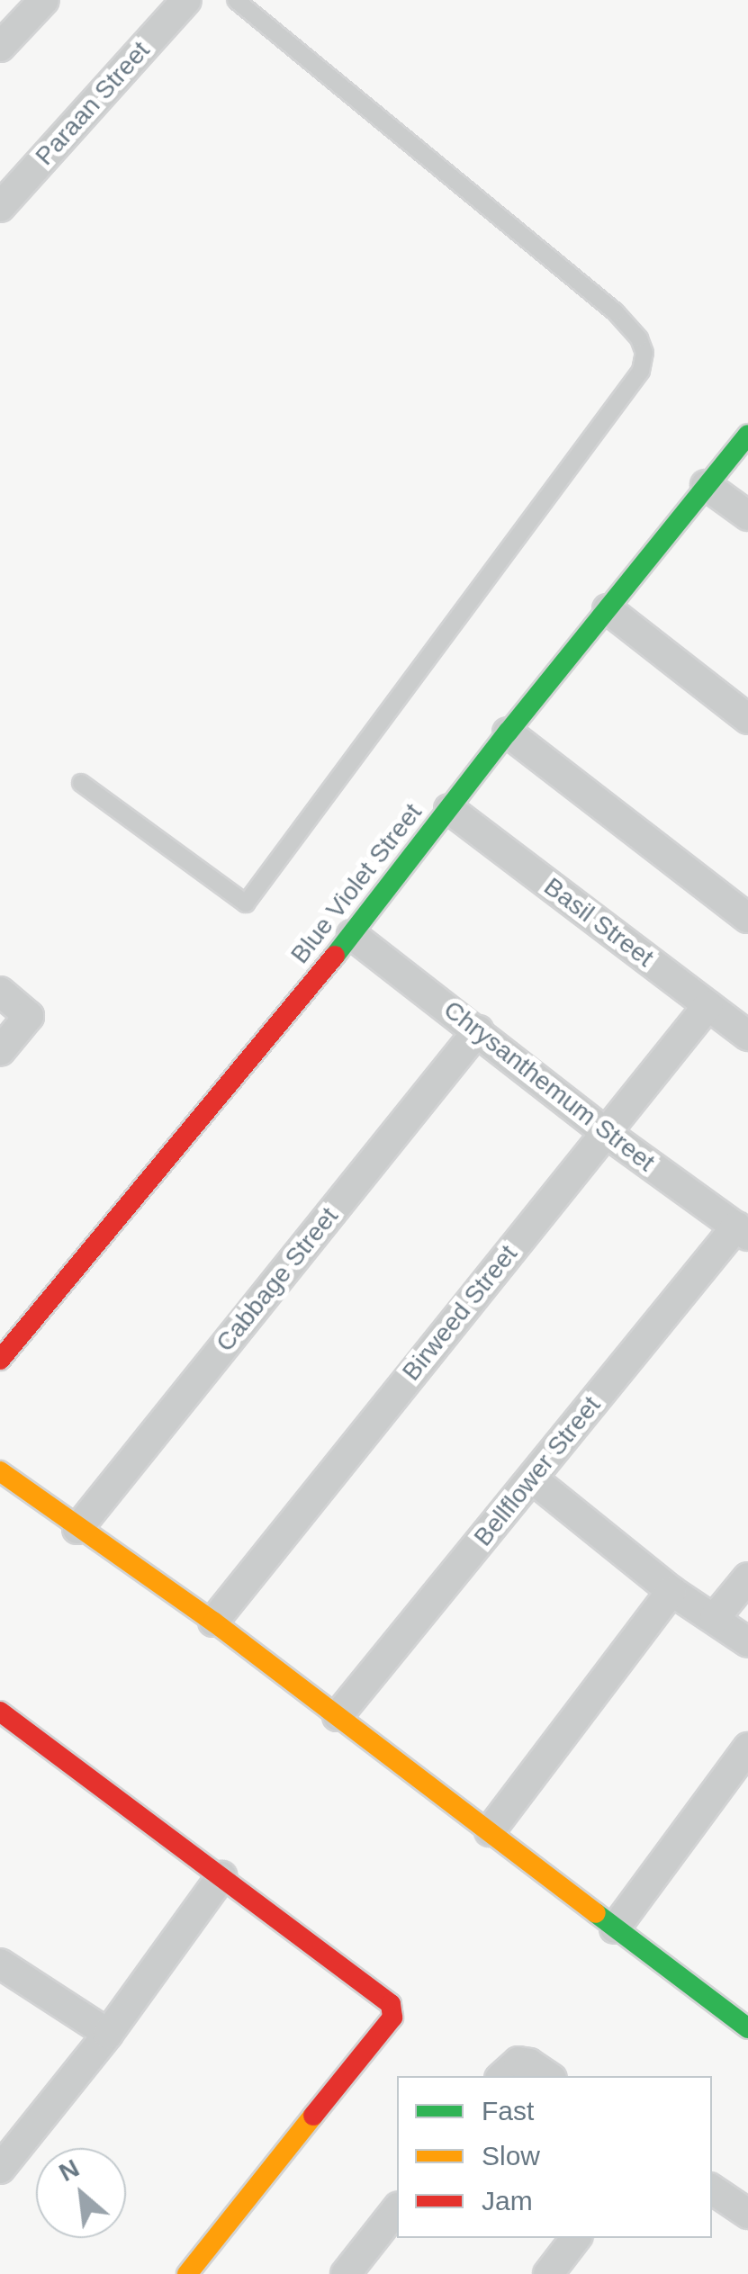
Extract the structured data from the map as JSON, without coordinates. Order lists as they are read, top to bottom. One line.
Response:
{"streets":{"street":["Paraan Street","Blue Violet Street","Basil Street","Chrysanthemum Street","Cabbage Street","Birweed Street","Bellflower Street"]},"crossings":[["Blue Violet Street","Basil Street"],["Blue Violet Street","Chrysanthemum Street"],["Basil Street","Birweed Street"],["Chrysanthemum Street","Cabbage Street"],["Chrysanthemum Street","Birweed Street"],["Chrysanthemum Street","Bellflower Street"]],"legend":["Fast","Slow","Jam"],"north":"top left"}
